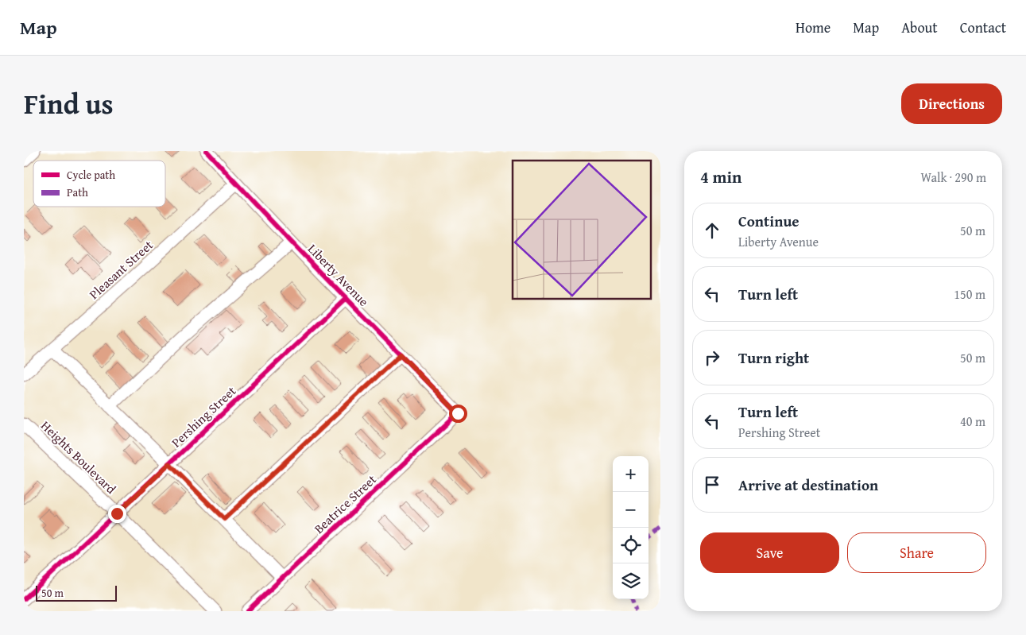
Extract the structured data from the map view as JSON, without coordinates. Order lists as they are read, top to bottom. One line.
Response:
{"streets":{"street":["Pleasant Street","Liberty Avenue","Pershing Street","Heights Boulevard","Beatrice Street"]},"crossings":[["Pleasant Street","Liberty Avenue"],["Liberty Avenue","Pershing Street"],["Liberty Avenue","Beatrice Street"],["Pershing Street","Heights Boulevard"]],"legend":["Cycle path","Path"],"scale_bar":"50 m","page":{"header":"Map","nav":["Home","Map","About","Contact"],"title":"Find us","buttons":["Directions",["Save","Share"]],"heading":["4 min","Walk · 290 m"],"list":[["Continue","Liberty Avenue","50 m"],["Turn left","150 m"],["Turn right","50 m"],["Turn left","Pershing Street","40 m"],"Arrive at destination"],"map_buttons":["+","−"],"scale":"50 m"}}
